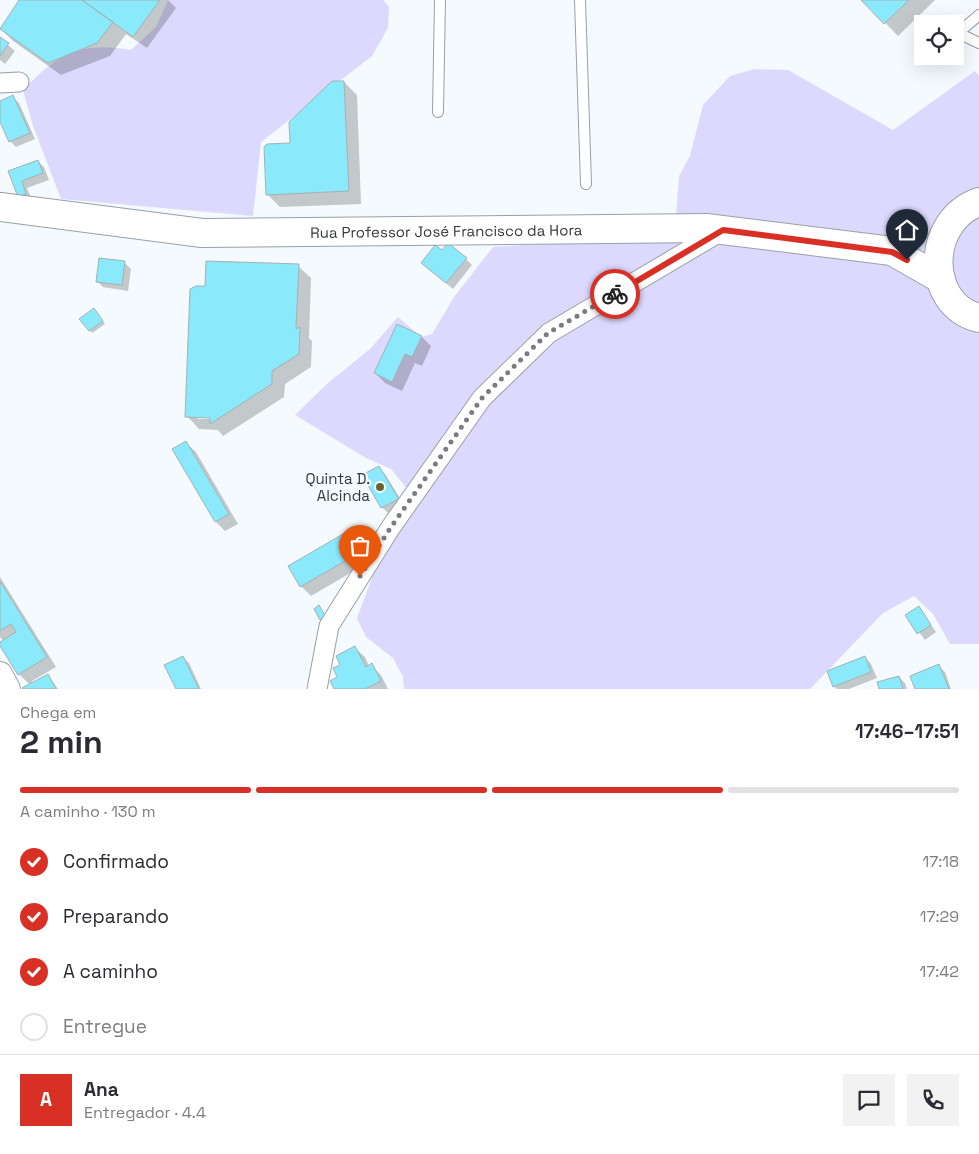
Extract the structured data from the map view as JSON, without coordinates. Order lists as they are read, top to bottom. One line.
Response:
{"streets":{"main road":["Rua Professor José Francisco da Hora"]},"places":["Quinta D. Alcinda"],"page":{"heading":["2 min","Chega em","17:46–17:51"],"panel":["Ana","Entregador · 4.4"],"bar":"A caminho · 130 m","list":[["Confirmado","17:18"],["Preparando","17:29"],["A caminho","17:42"],"Entregue"],"round":"A"}}
